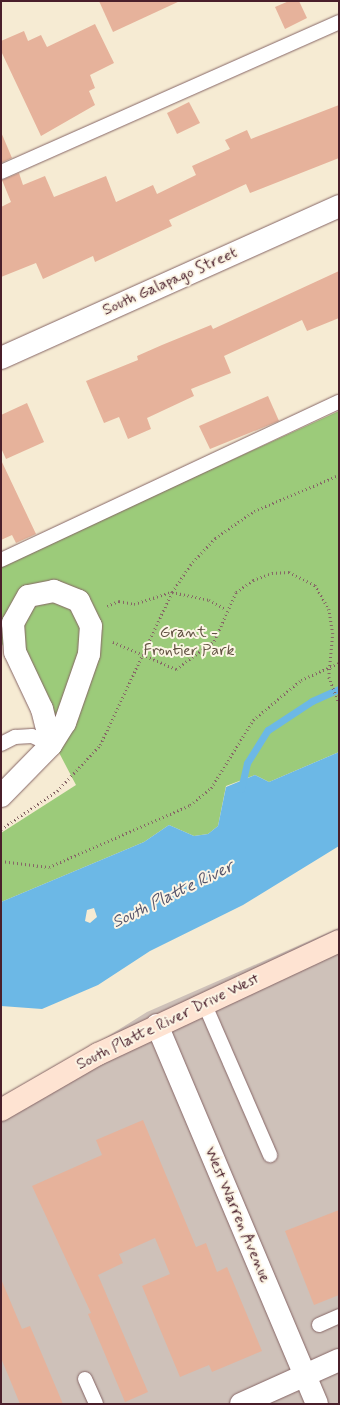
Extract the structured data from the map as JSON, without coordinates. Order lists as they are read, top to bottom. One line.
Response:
{"streets":{"street":["South Galapago Street","South Platte River Drive West","West Warren Avenue"]},"crossings":[["South Platte River Drive West","West Warren Avenue"]],"water":["South Platte River"],"parks":["Grant - Frontier Park"]}
